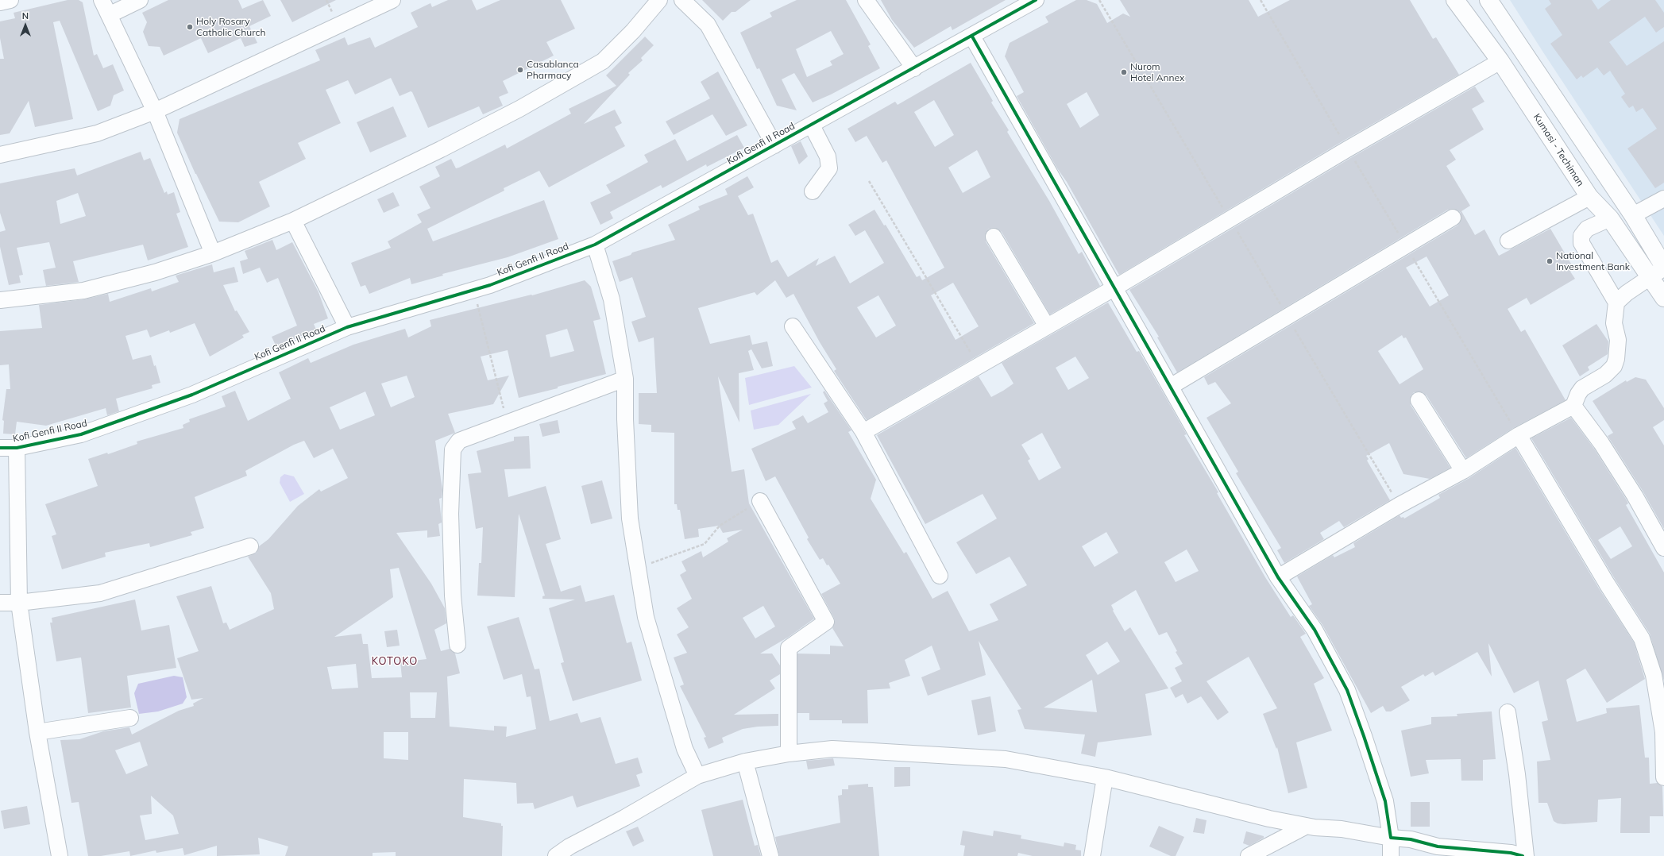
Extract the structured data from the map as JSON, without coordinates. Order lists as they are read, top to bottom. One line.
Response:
{"streets":{"highway":["Kumasi - Techiman"],"street":["Kofi Genfi II Road"]},"districts":["KOTOKO"],"places":["Holy Rosary Catholic Church","Casablanca Pharmacy","Nurom Hotel Annex","National Investment Bank"],"north":"top"}
